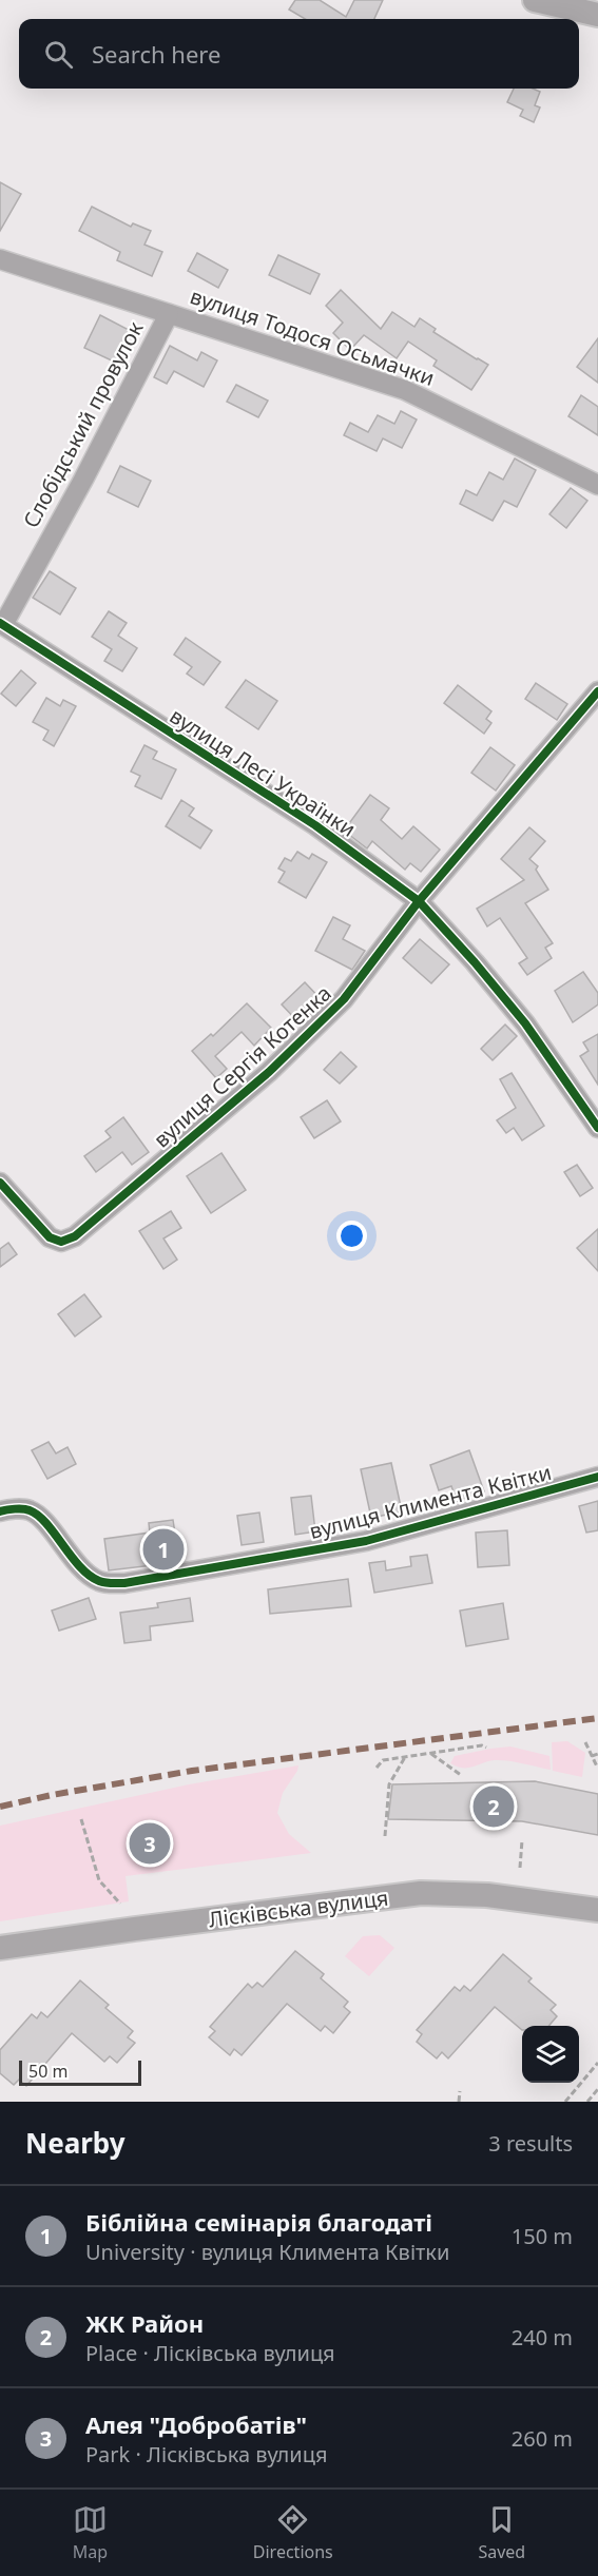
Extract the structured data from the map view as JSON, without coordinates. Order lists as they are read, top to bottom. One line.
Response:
{"streets":{"street":["вулиця Тодося Осьмачки","Слобідський провулок","вулиця Лесі Українки","вулиця Сергія Котенка","вулиця Климента Квітки","Лісківська вулиця"]},"crossings":[["вулиця Тодося Осьмачки","Слобідський провулок"],["Слобідський провулок","вулиця Лесі Українки"],["вулиця Лесі Українки","вулиця Сергія Котенка"]],"scale_bar":"50 m","page":{"search":"Search here","pins":["1","2","3"],"scale":"50 m","heading":["Nearby","3 results"],"list":[{"mark":"1","name":"Біблійна семінарія благодаті","note":"University · вулиця Климента Квітки","value":"150 m"},{"mark":"2","name":"ЖК Район","note":"Place · Лісківська вулиця","value":"240 m"},{"mark":"3","name":"Алея \"Добробатів\"","note":"Park · Лісківська вулиця","value":"260 m"}],"nav":["Map","Directions","Saved"]}}
